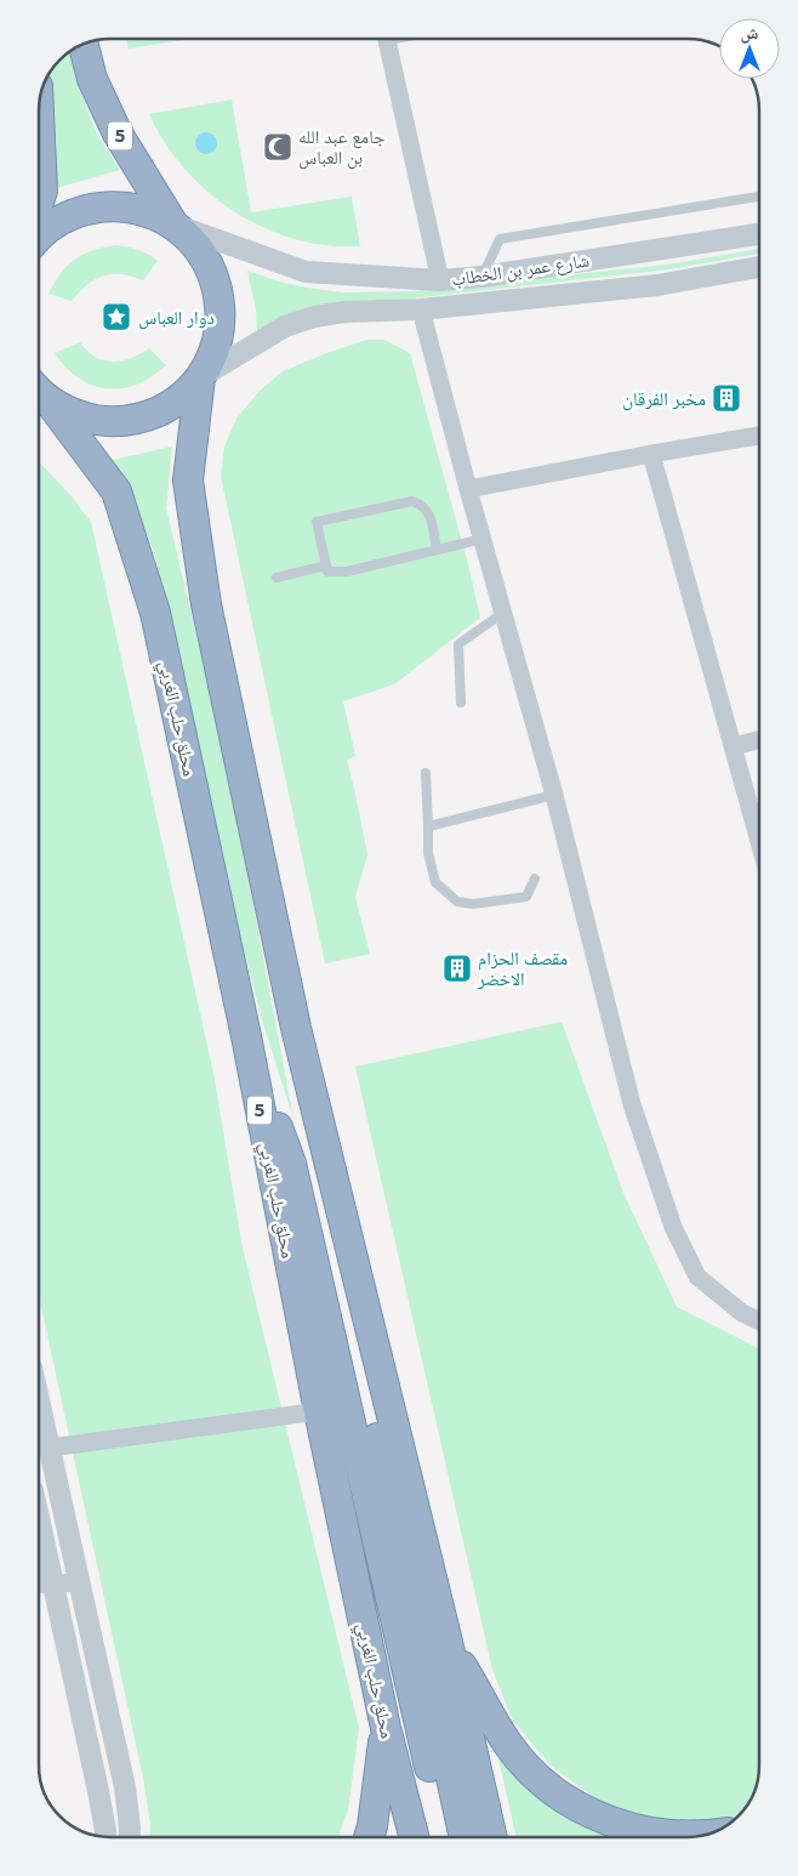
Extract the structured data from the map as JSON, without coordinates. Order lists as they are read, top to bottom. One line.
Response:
{"streets":{"highway":["5","محلق حلب الغربي"],"street":["شارع عمر بن الخطاب"]},"crossings":[["5","شارع عمر بن الخطاب"]],"places":{"mosque":["جامع عبد الله بن العباس"],"place":["دوار العباس"],"building":["مخبر الفرقان","مقصف الحزام الاخضر"]},"north":"top"}
